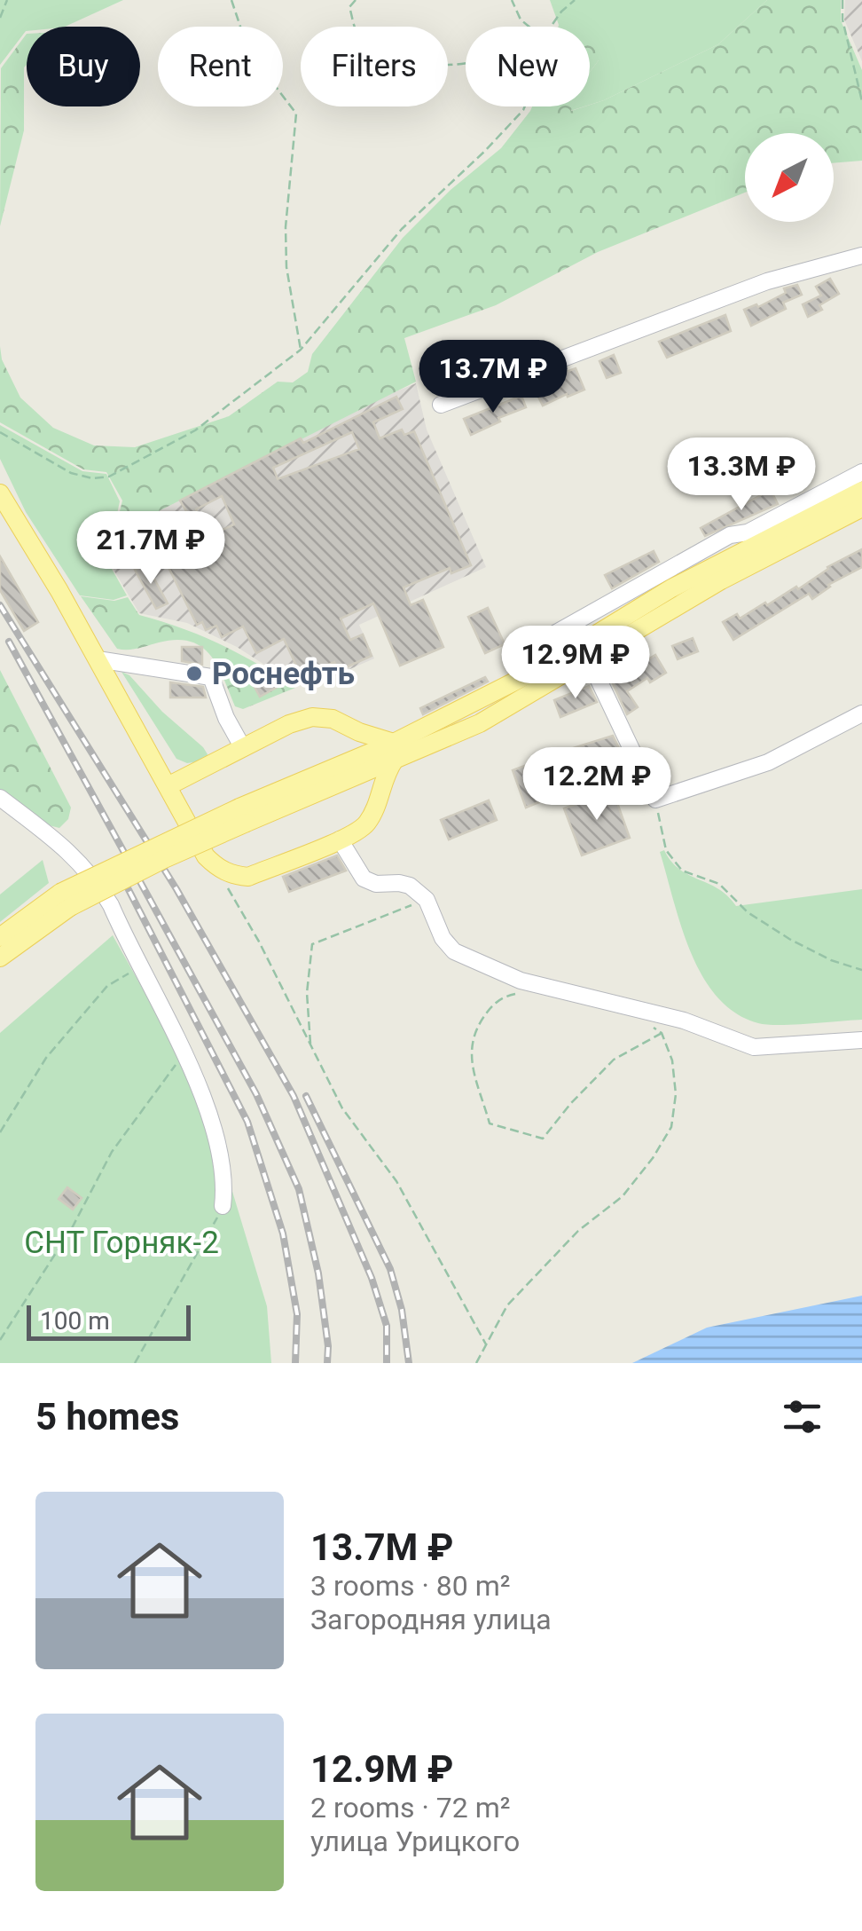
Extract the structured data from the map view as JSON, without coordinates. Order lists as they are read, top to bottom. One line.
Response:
{"parks":["СНТ Горняк-2"],"places":["Роснефть"],"scale_bar":"100 m","north":"bottom left","page":{"chip":["Buy","Rent","Filters","New"],"price":["13.7M ₽","13.3M ₽","21.7M ₽","12.9M ₽","12.2M ₽"],"scale":"100 m","heading":"5 homes","list":[{"name":"13.7M ₽","note":"3 rooms · 80 m² · Загородняя улица"},{"name":"12.9M ₽","note":"2 rooms · 72 m² · улица Урицкого"}]}}
